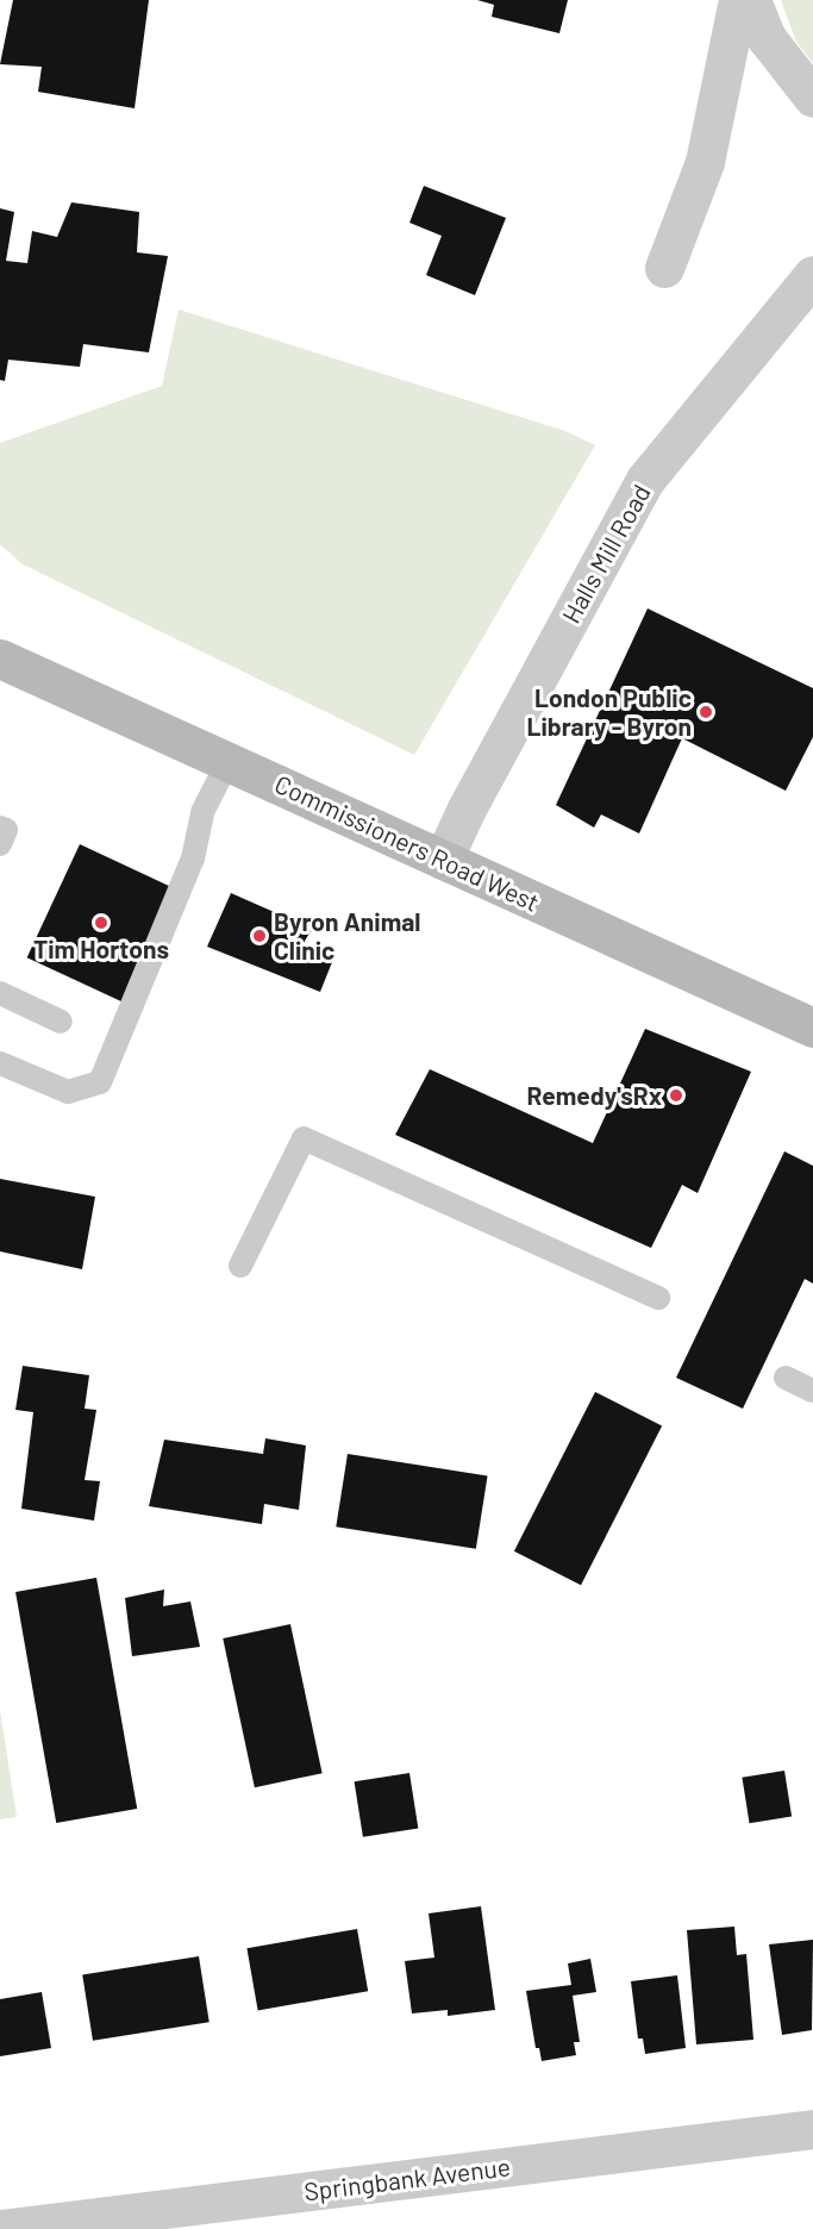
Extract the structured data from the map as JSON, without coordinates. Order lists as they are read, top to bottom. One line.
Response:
{"streets":{"main road":["Commissioners Road West"],"street":["Halls Mill Road","Springbank Avenue"]},"crossings":[["Halls Mill Road","Commissioners Road West"]],"places":["London Public Library - Byron","Tim Hortons","Byron Animal Clinic","Remedy'sRx"]}
